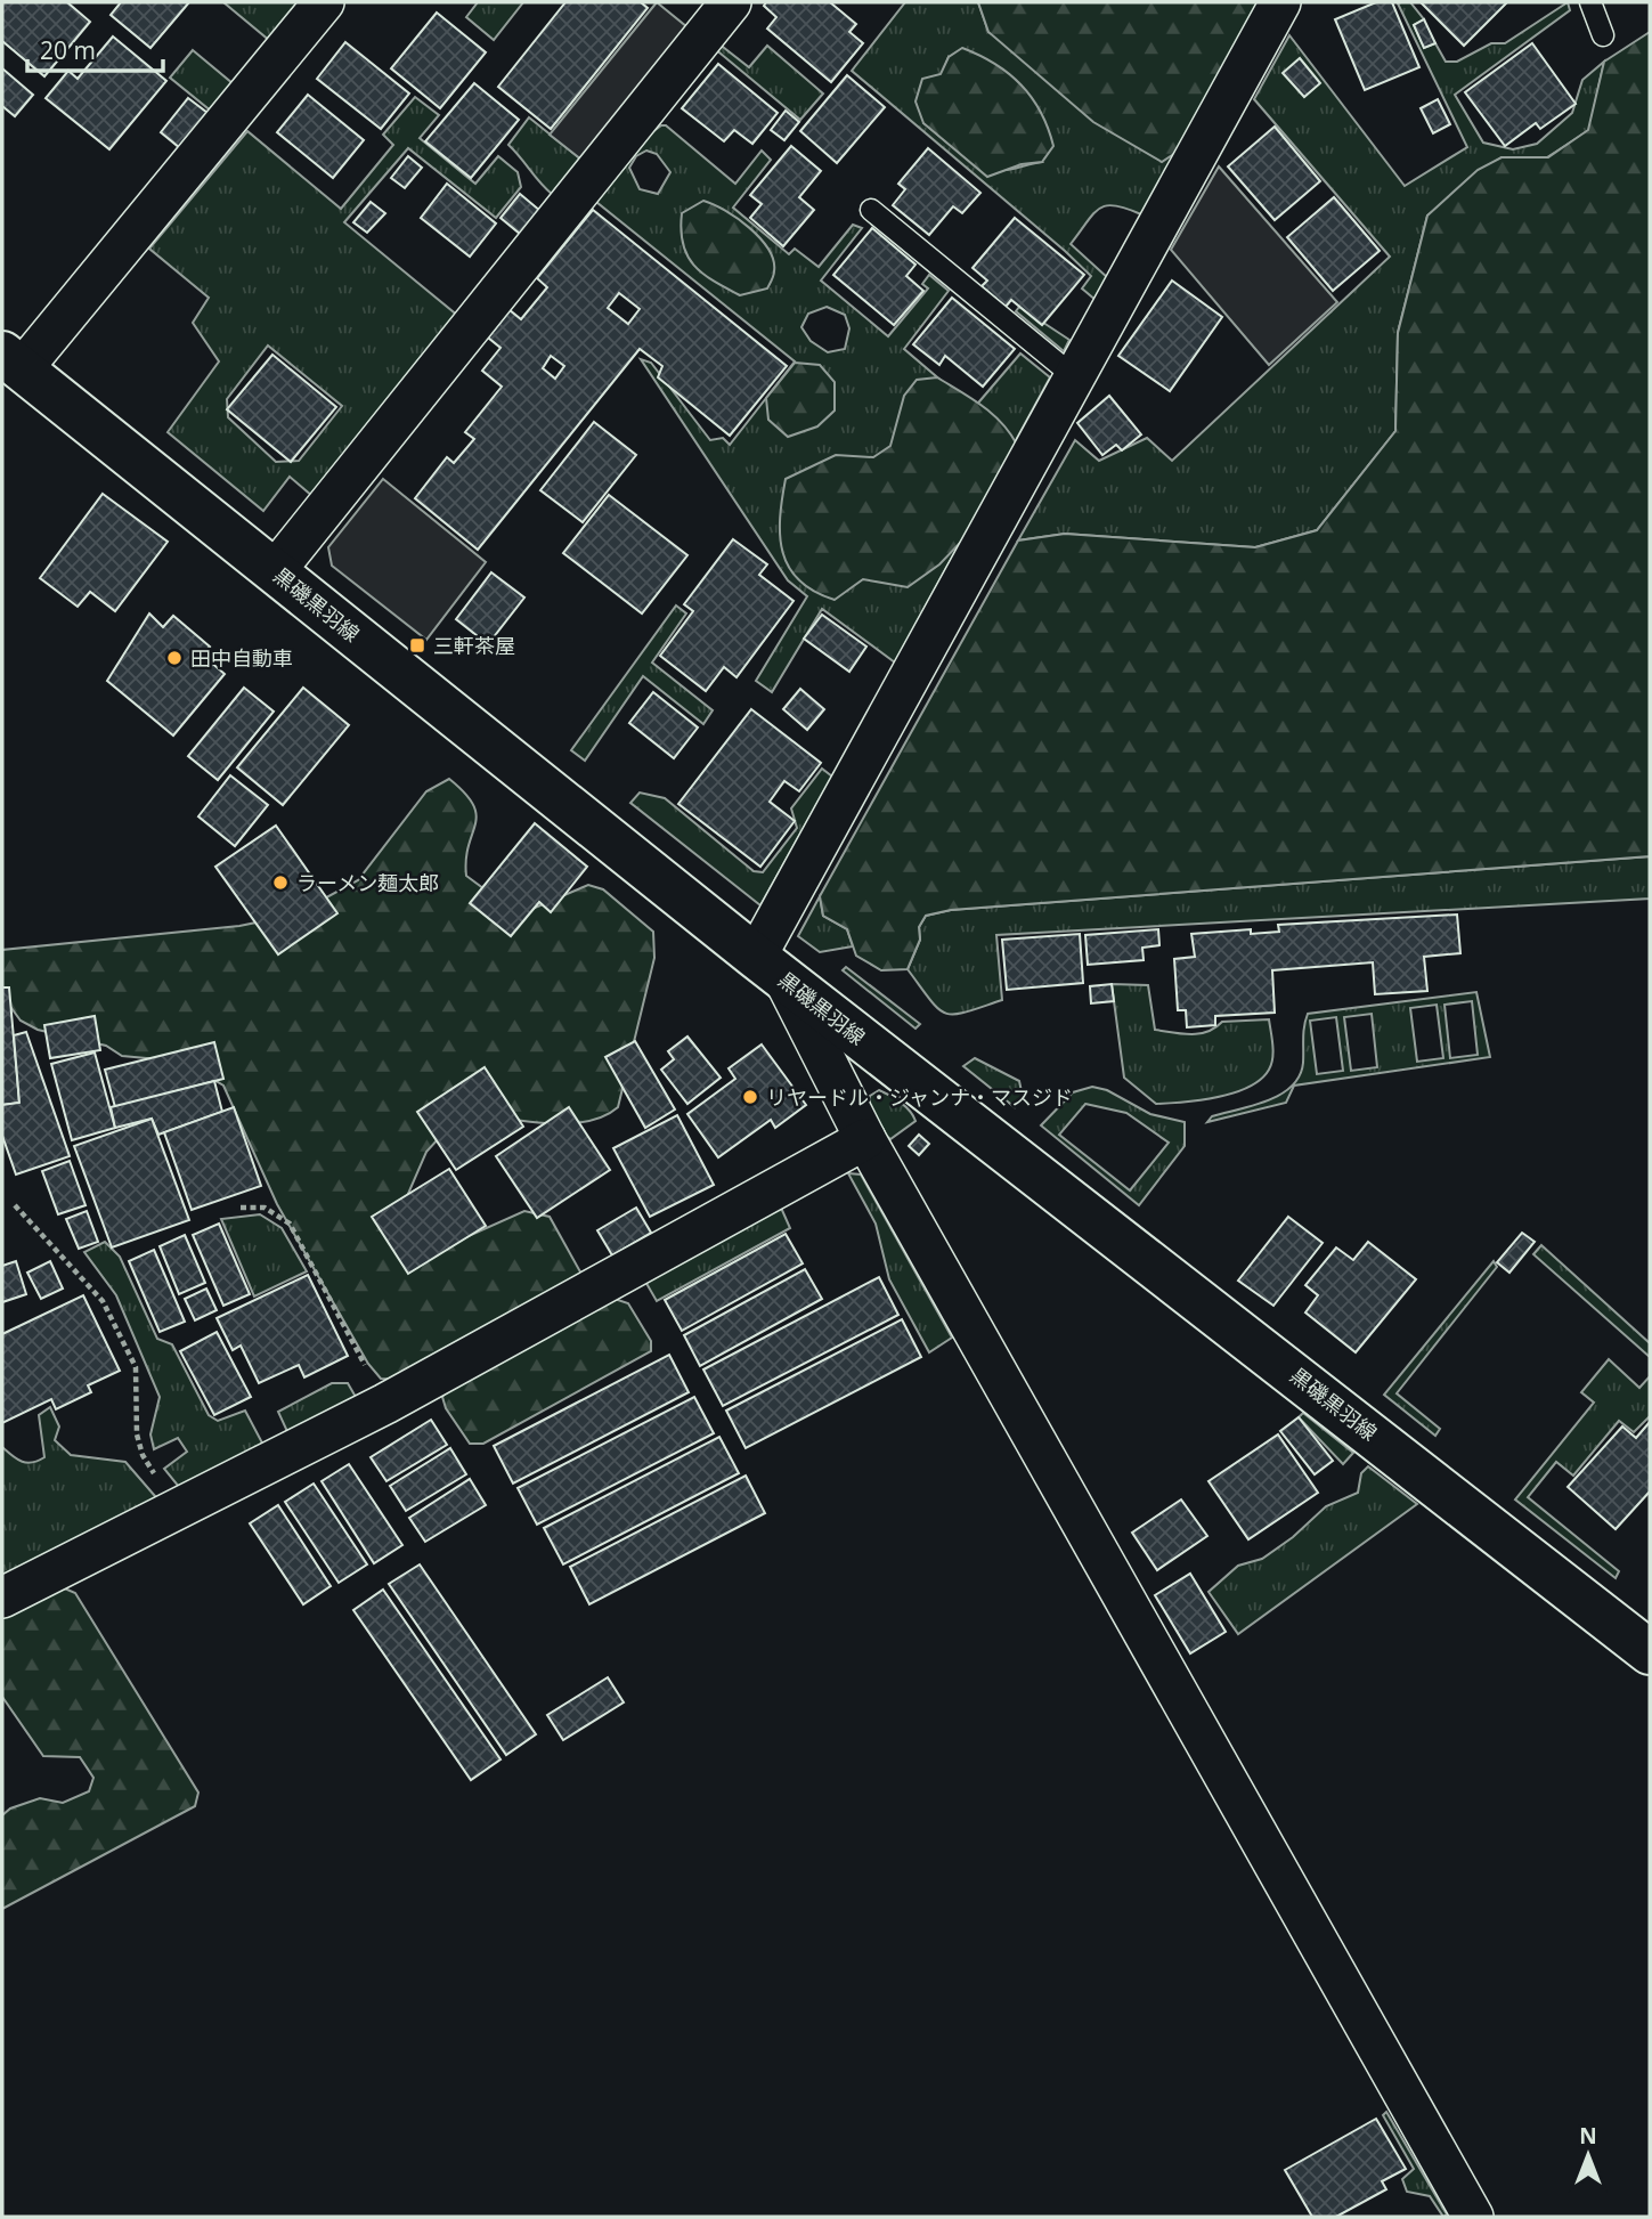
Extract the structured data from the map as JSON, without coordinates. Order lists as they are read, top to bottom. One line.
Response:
{"streets":{"main road":["黒磯黒羽線"]},"places":{"transit":["三軒茶屋"],"other":["田中自動車","ラーメン麺太郎","リヤードル・ジャンナ・マスジド"]},"scale_bar":"20 m","north":"top"}
